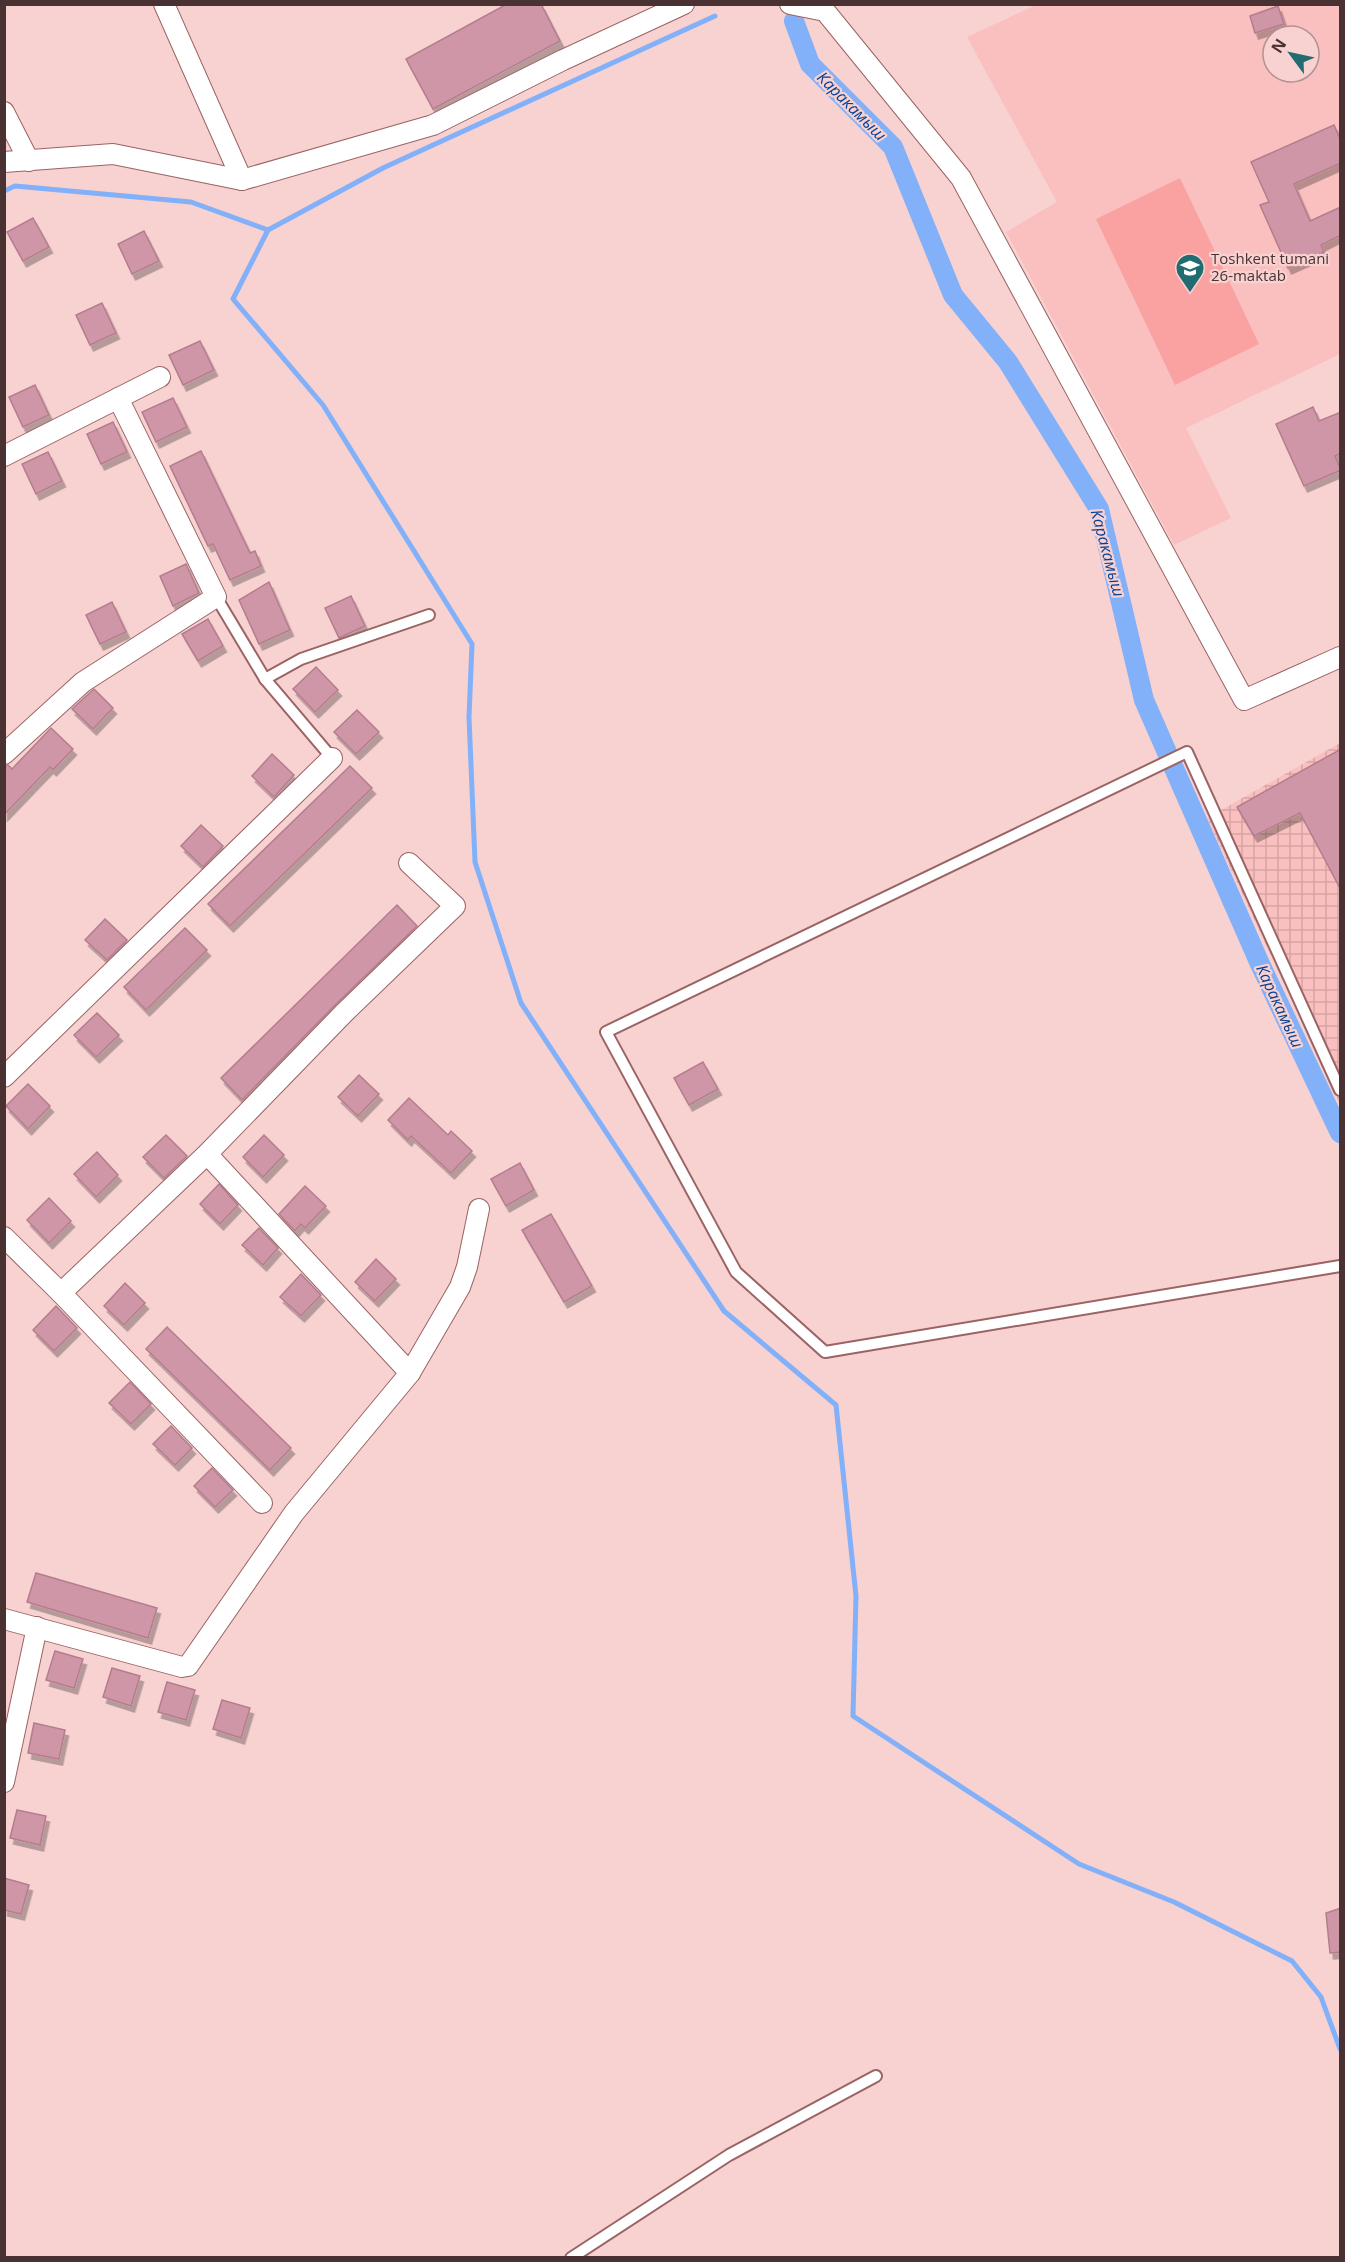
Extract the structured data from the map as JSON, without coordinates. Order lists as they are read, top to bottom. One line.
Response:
{"water":["Каракамыш"],"places":{"school or university":["Toshkent tumani 26-maktab"]},"north":"top left"}
